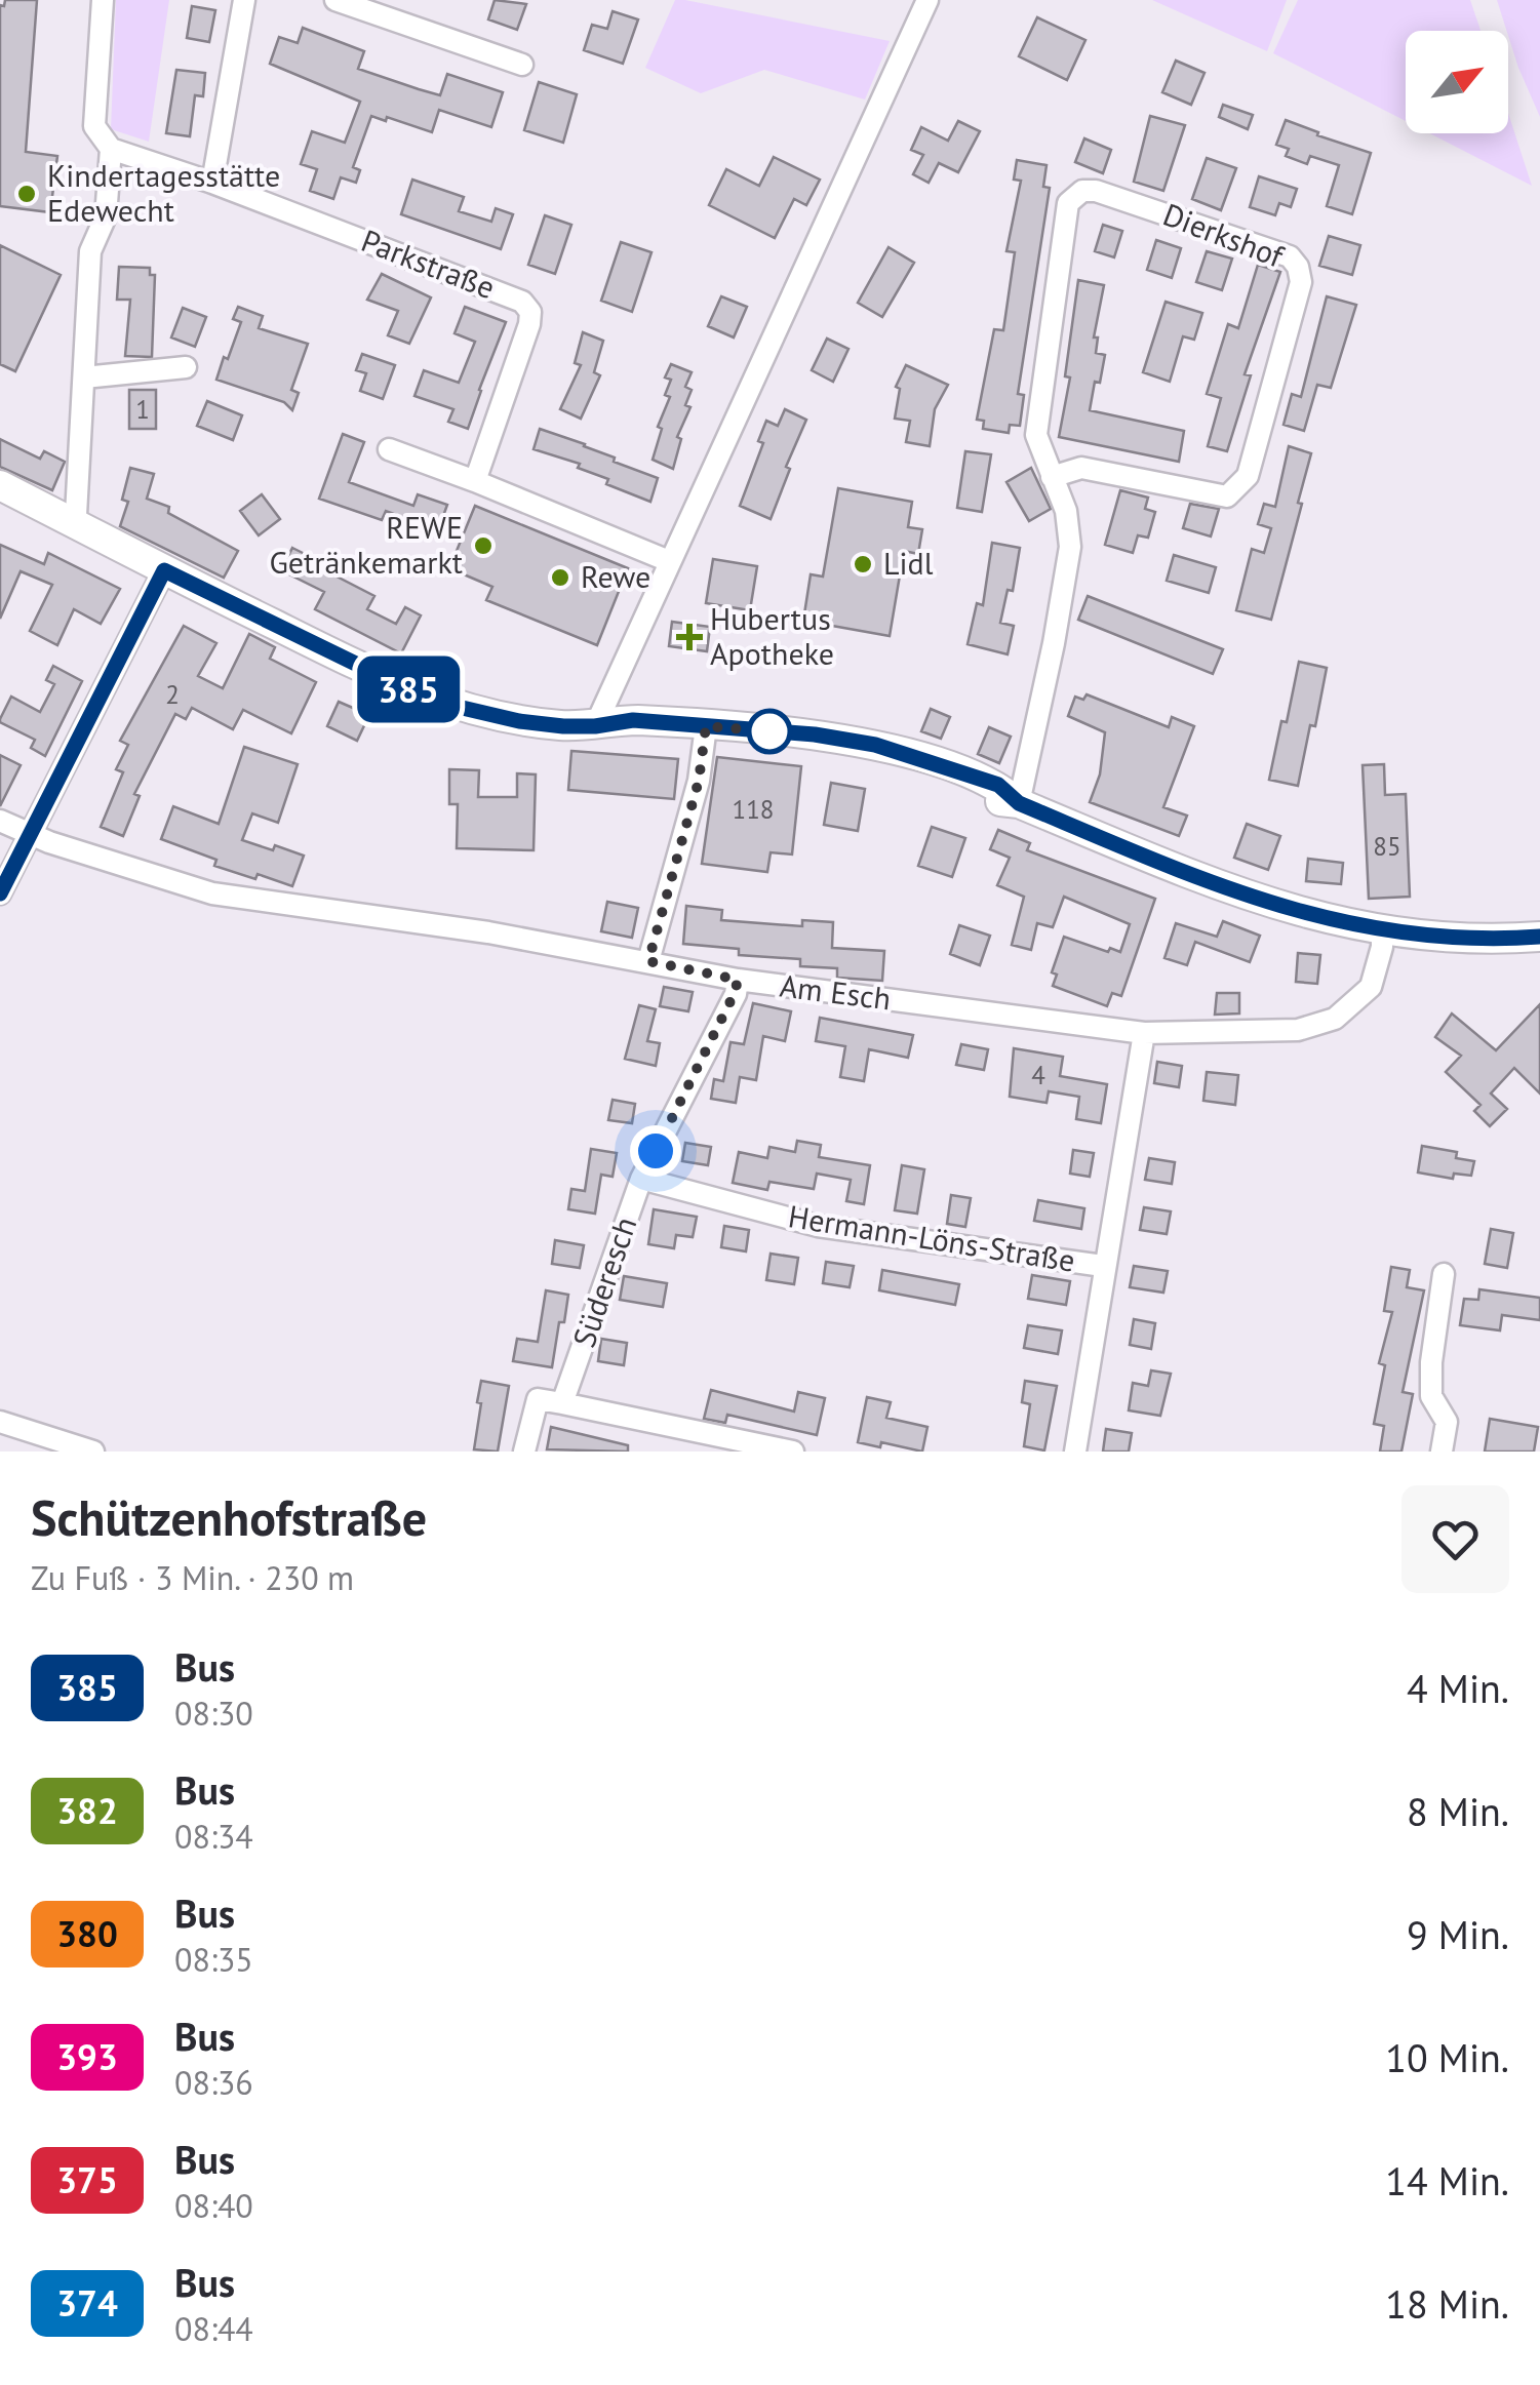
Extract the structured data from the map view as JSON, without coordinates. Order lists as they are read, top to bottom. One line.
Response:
{"streets":{"street":["Dierkshof","Parkstraße","Am Esch","Hermann-Löns-Straße","Süderesch"]},"crossings":[["Am Esch","Süderesch"],["Hermann-Löns-Straße","Süderesch"]],"places":{"other":["Kindertagesstätte Edewecht","REWE Getränkemarkt","Lidl","Rewe"],"health":["Hubertus Apotheke"]},"lines":["bus line 385"],"house_numbers":["1","2","118","85","4"],"north":"top right","page":{"on_map":"385","heading":["Schützenhofstraße","Zu Fuß · 3 Min. · 230 m"],"list":[{"mark":"385","name":"Bus","note":"08:30","value":"4 Min."},{"mark":"382","name":"Bus","note":"08:34","value":"8 Min."},{"mark":"380","name":"Bus","note":"08:35","value":"9 Min."},{"mark":"393","name":"Bus","note":"08:36","value":"10 Min."},{"mark":"375","name":"Bus","note":"08:40","value":"14 Min."},{"mark":"374","name":"Bus","note":"08:44","value":"18 Min."}]}}
